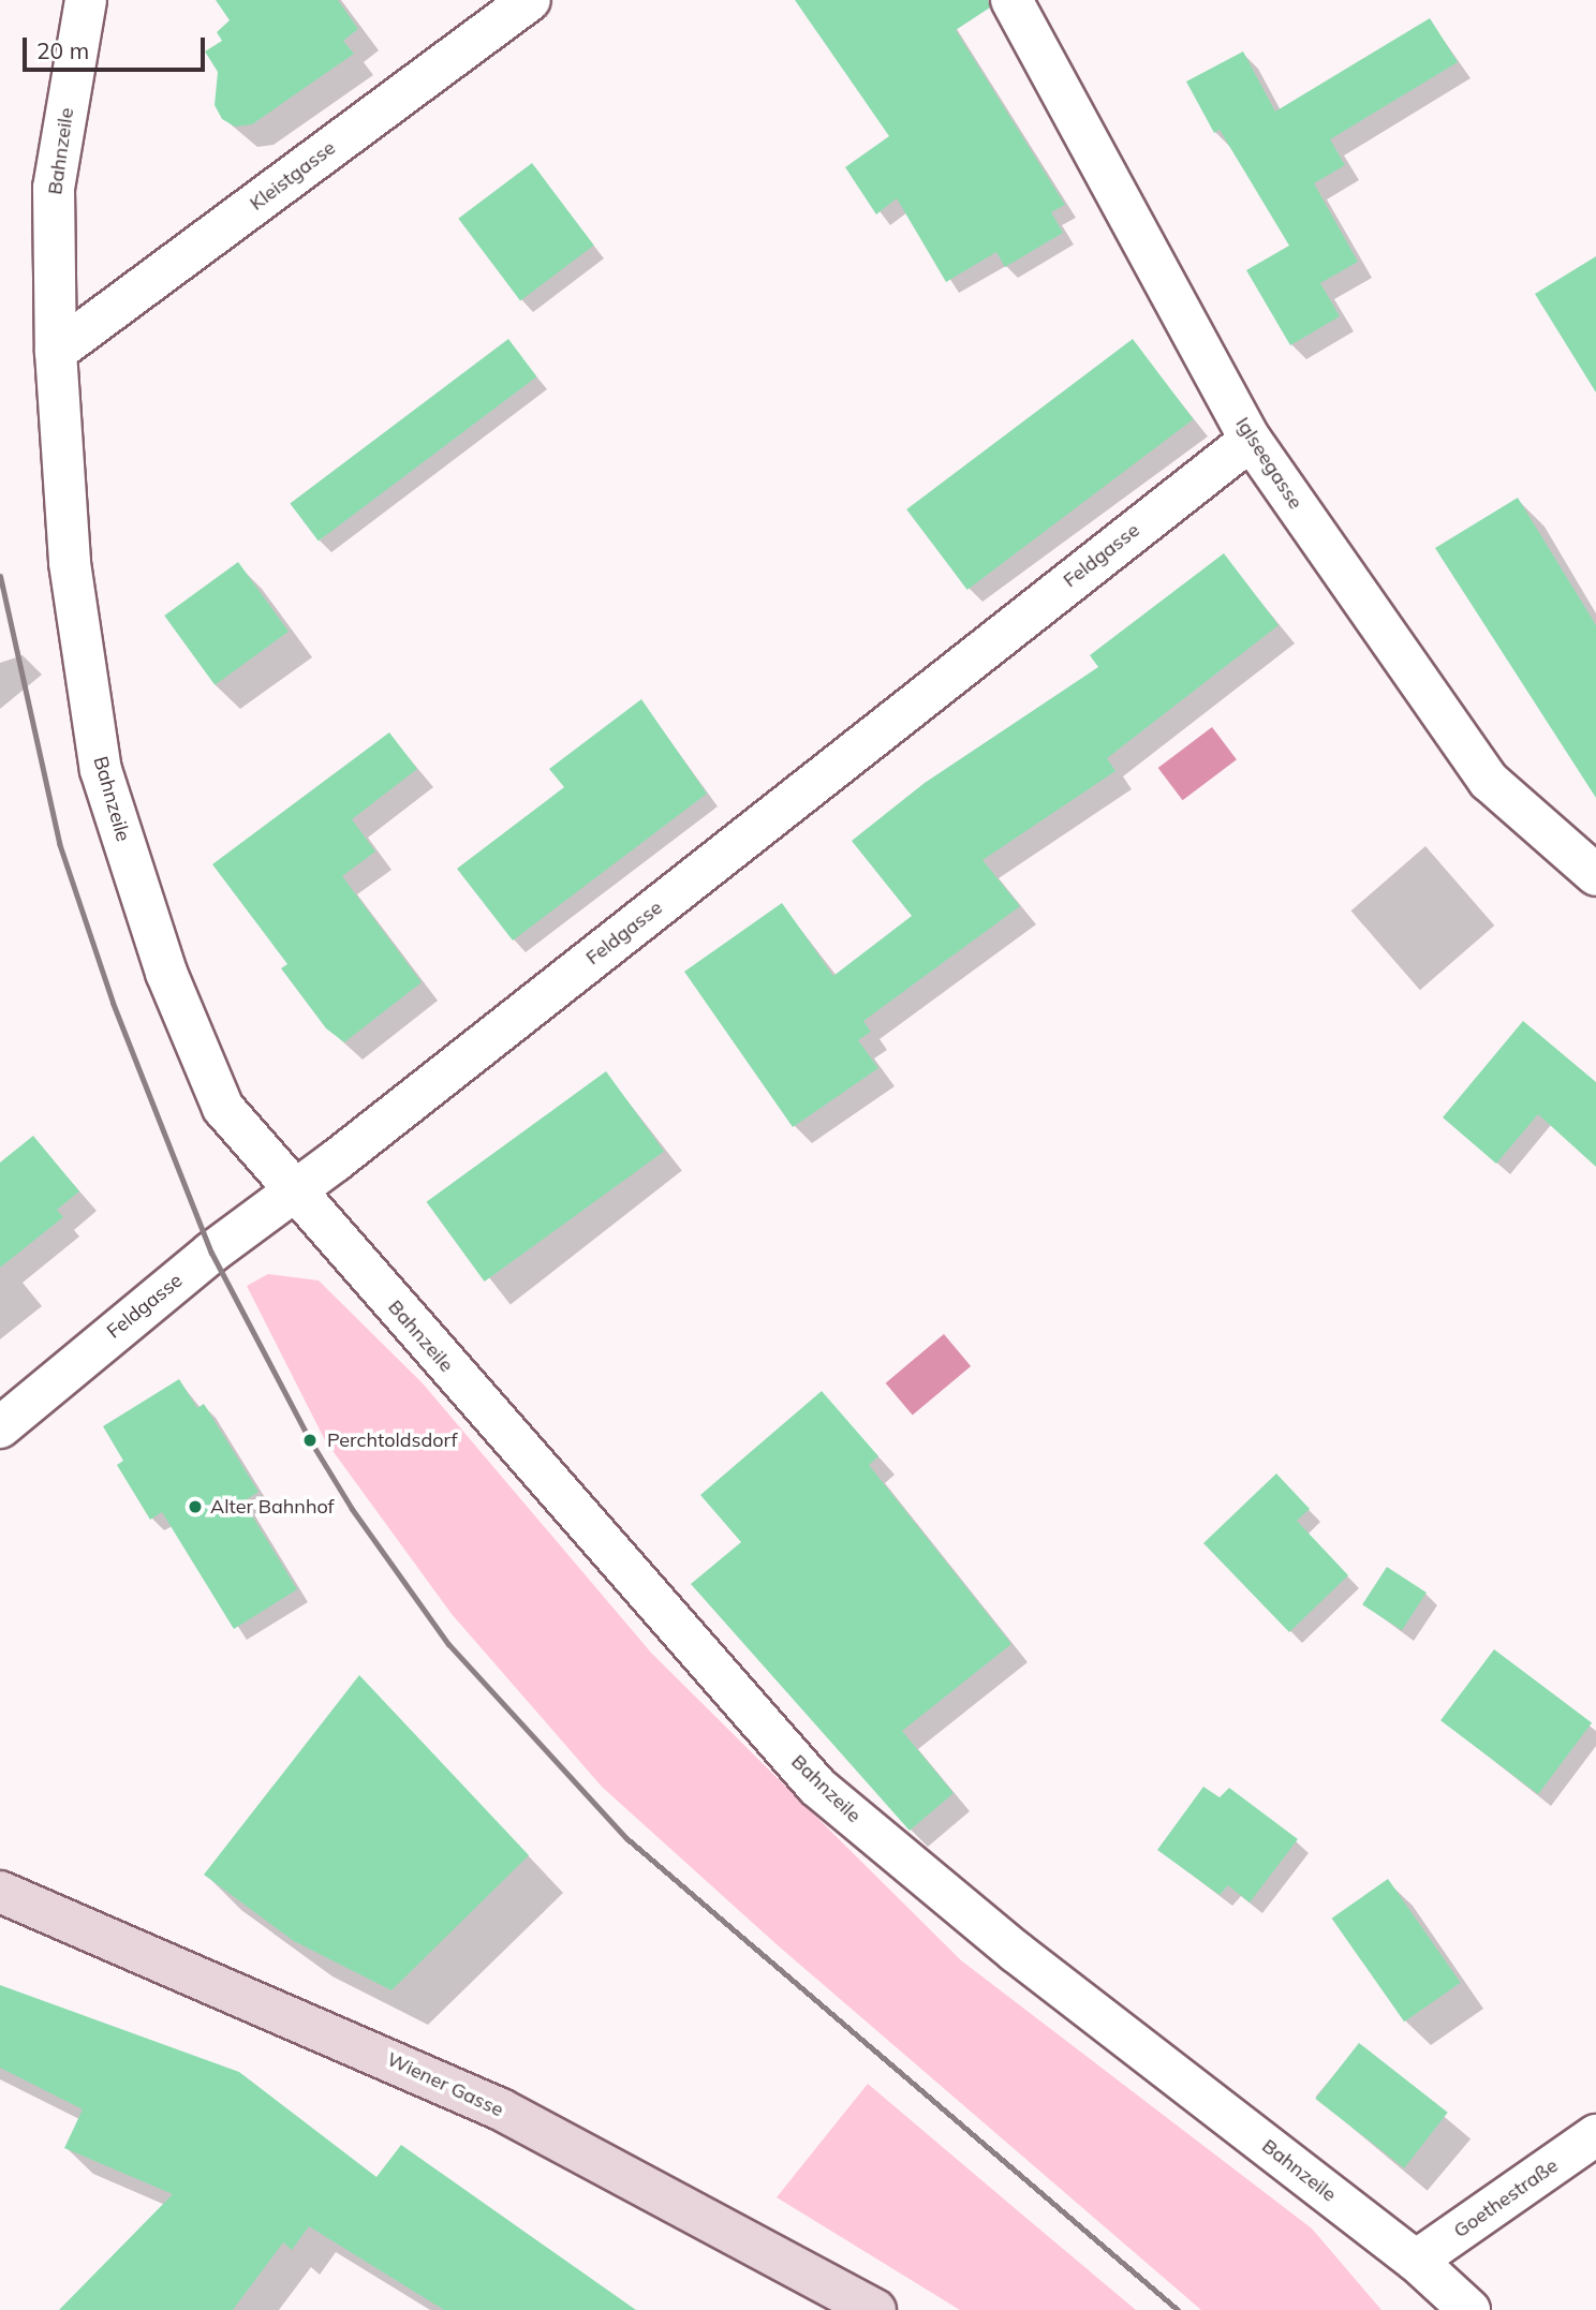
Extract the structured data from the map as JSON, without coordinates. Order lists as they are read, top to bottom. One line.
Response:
{"streets":{"main road":["Wiener Gasse"],"street":["Bahnzeile","Kleistgasse","Iglseegasse","Feldgasse","Goethestraße"]},"crossings":[["Bahnzeile","Kleistgasse"],["Bahnzeile","Feldgasse"],["Bahnzeile","Goethestraße"],["Iglseegasse","Feldgasse"]],"places":["Perchtoldsdorf","Alter Bahnhof"],"scale_bar":"20 m"}
